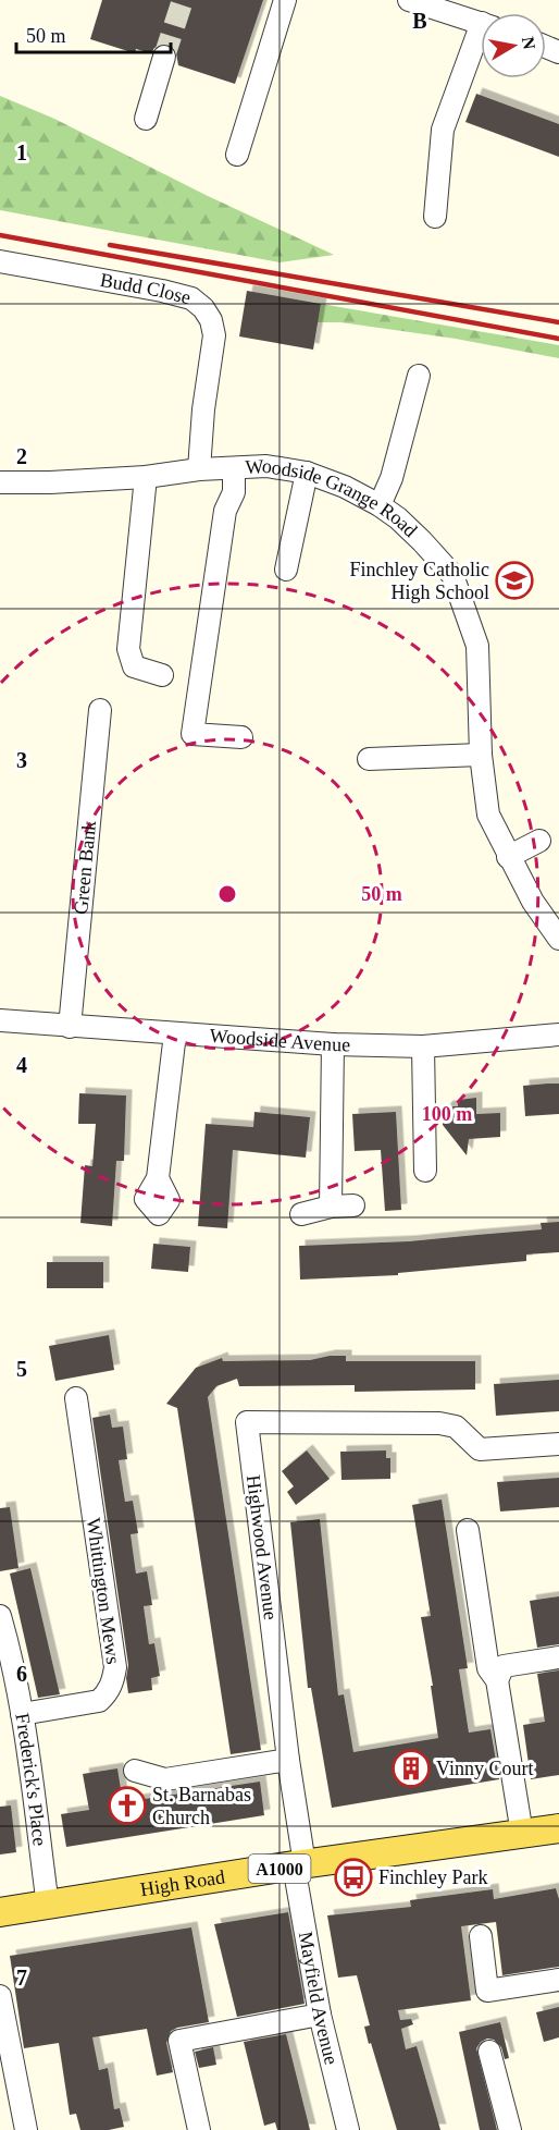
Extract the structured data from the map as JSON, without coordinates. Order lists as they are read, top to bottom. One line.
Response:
{"streets":{"main road":["A1000","High Road"],"street":["Budd Close","Woodside Grange Road","Green Bank","Woodside Avenue","Highwood Avenue","Whittington Mews","Frederick's Place","Mayfield Avenue"]},"crossings":[["Budd Close","Woodside Grange Road"],["Green Bank","Woodside Avenue"],["Highwood Avenue","High Road"],["Highwood Avenue","Mayfield Avenue"],["Whittington Mews","Frederick's Place"],["Frederick's Place","High Road"],["High Road","Mayfield Avenue"]],"places":{"school or university":["Finchley Catholic High School"],"building":["Vinny Court"],"church":["St. Barnabas Church"],"bus stop":["Finchley Park"]},"scale_bar":"50 m","north":"right","grid":{"columns":["B"],"rows":["1","2","3","4","5","6","7"]},"rings":["50 m","100 m"]}
